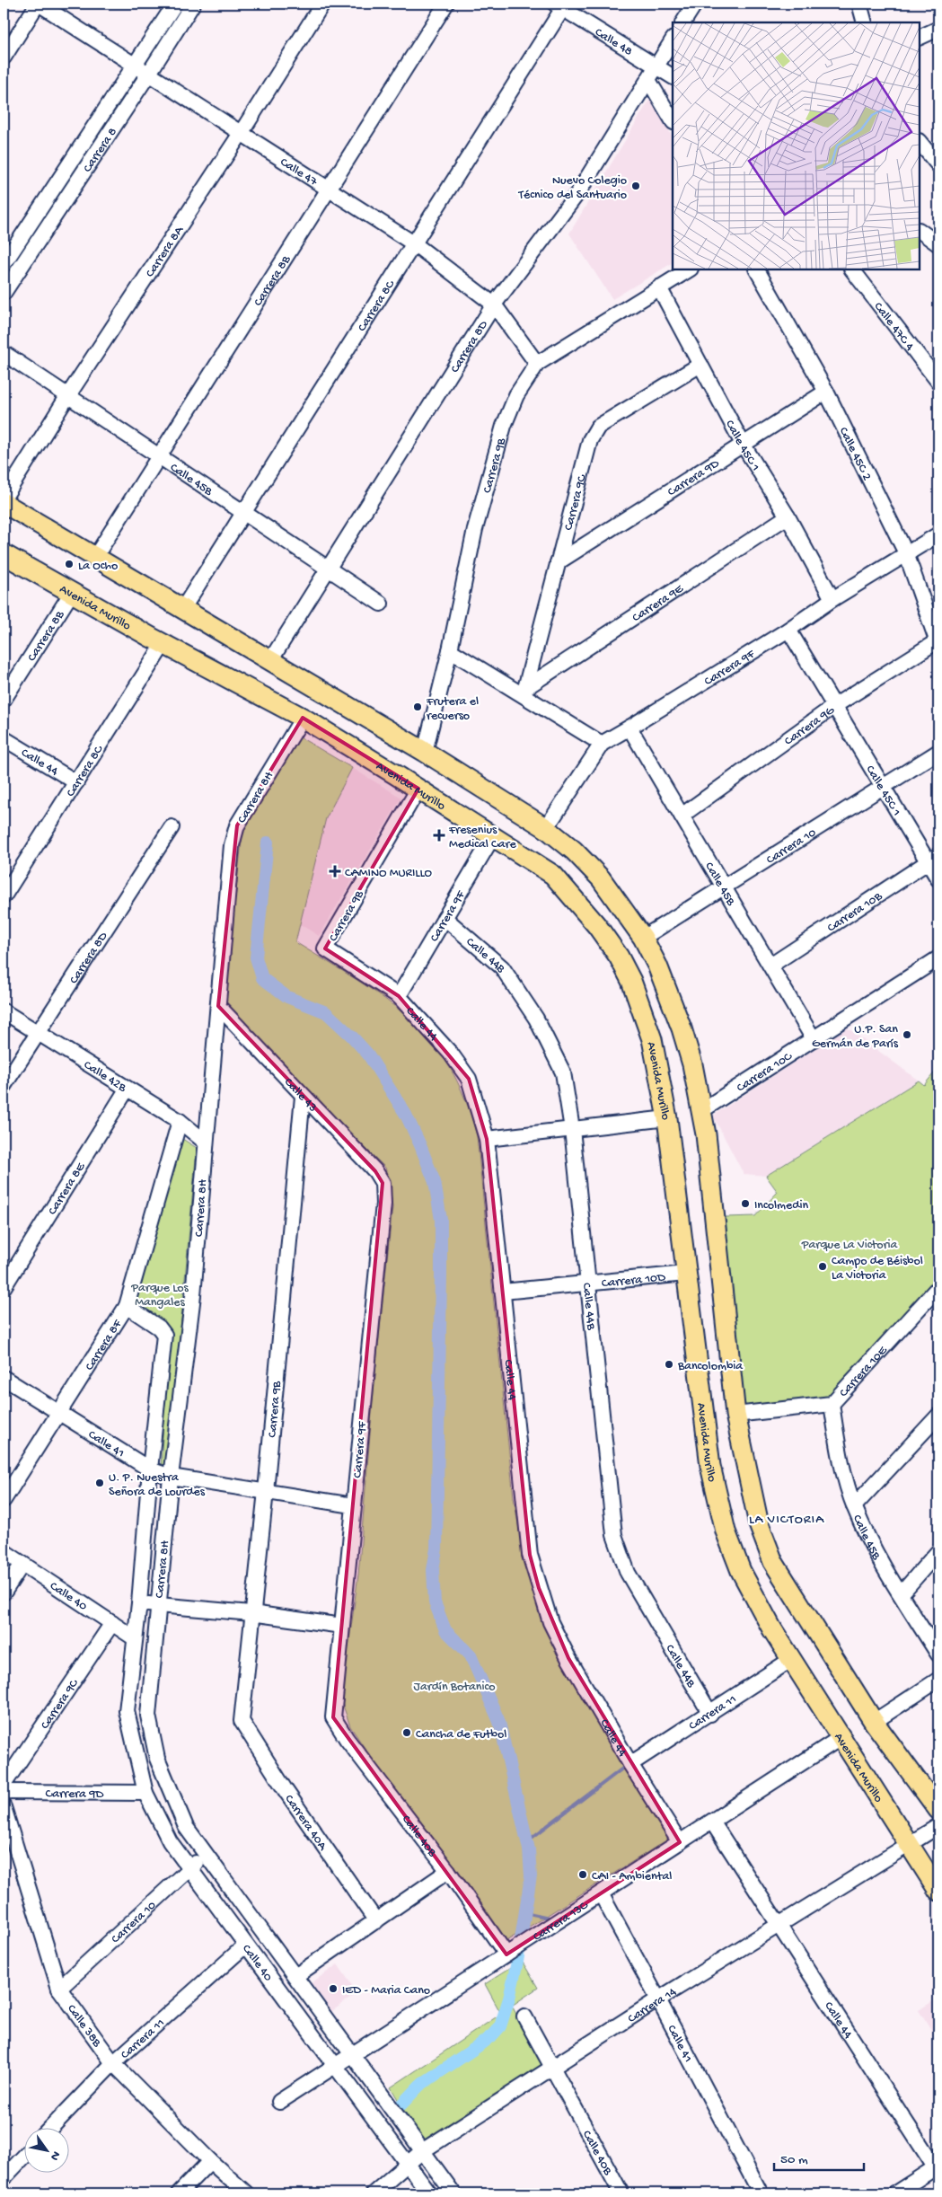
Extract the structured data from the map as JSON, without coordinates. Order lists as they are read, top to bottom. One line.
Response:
{"streets":{"main road":["Avenida Murillo"],"street":["Calle 48","Carrera 8","Calle 47","Carrera 8A","Carrera 8B","Carrera 8C","Calle 47C 4","Carrera 8D","Calle 45C 1","Calle 45C 2","Carrera 9B","Carrera 9D","Calle 45B","Carrera 9C","Carrera 9E","Carrera 9F","Carrera 9G","Calle 44","Carrera 8H","Carrera 10","Carrera 10B","Calle 44B","Carrera 10C","Calle 42B","Calle 43","Carrera 8E","Carrera 10D","Carrera 8F","Carrera 10E","Calle 41","Calle 40","Carrera 11","Carrera 40A","Calle 40B","Carrera 13C","Carrera 14","Calle 38B"]},"crossings":[["Calle 48","Carrera 8C"],["Calle 48","Carrera 8D"],["Carrera 8","Calle 47"],["Calle 47","Carrera 8A"],["Calle 47","Carrera 8B"],["Calle 47","Carrera 8C"],["Calle 47","Carrera 8D"],["Calle 47","Carrera 9B"],["Carrera 8A","Calle 45B"],["Carrera 8B","Calle 45B"],["Carrera 8B","Avenida Murillo"],["Carrera 8C","Calle 45B"],["Carrera 8C","Avenida Murillo"],["Carrera 8C","Calle 44"],["Carrera 8D","Calle 45B"],["Carrera 8D","Calle 42B"],["Calle 45C 1","Carrera 9B"],["Calle 45C 1","Carrera 9D"],["Calle 45C 1","Carrera 9C"],["Calle 45C 1","Carrera 9E"],["Calle 45C 1","Carrera 9F"],["Calle 45C 1","Carrera 9G"],["Calle 45C 1","Carrera 10"],["Calle 45C 1","Carrera 10B"],["Calle 45C 2","Carrera 9D"],["Calle 45C 2","Carrera 9F"],["Calle 45C 2","Carrera 9G"],["Carrera 9B","Avenida Murillo"],["Carrera 9B","Calle 44"],["Carrera 9B","Calle 43"],["Carrera 9B","Calle 41"],["Carrera 9B","Carrera 40A"],["Carrera 9D","Carrera 9C"],["Carrera 9D","Calle 40"],["Calle 45B","Carrera 9F"],["Calle 45B","Carrera 9G"],["Calle 45B","Carrera 10"],["Calle 45B","Carrera 10B"],["Calle 45B","Carrera 10C"],["Calle 45B","Carrera 10E"],["Carrera 9C","Carrera 9E"],["Carrera 9C","Calle 40"],["Avenida Murillo","Carrera 9F"],["Avenida Murillo","Carrera 8H"],["Avenida Murillo","Carrera 10D"],["Avenida Murillo","Carrera 11"],["Avenida Murillo","Carrera 13C"],["Avenida Murillo","Carrera 14"],["Carrera 9F","Calle 44"],["Carrera 9F","Calle 44B"],["Carrera 9F","Calle 43"],["Carrera 9F","Calle 41"],["Carrera 9F","Calle 40B"],["Calle 44","Carrera 10D"],["Calle 44","Carrera 11"],["Calle 44","Carrera 13C"],["Calle 44","Carrera 14"],["Carrera 8H","Calle 42B"],["Carrera 8H","Calle 43"],["Carrera 8H","Carrera 8F"],["Carrera 8H","Calle 41"],["Carrera 8H","Calle 40"],["Carrera 10","Calle 40"],["Carrera 10","Calle 38B"],["Calle 44B","Carrera 10D"],["Calle 44B","Carrera 11"],["Calle 42B","Carrera 8E"],["Calle 42B","Carrera 8F"],["Carrera 8F","Calle 41"],["Calle 41","Carrera 13C"],["Calle 41","Carrera 14"],["Calle 40","Carrera 11"],["Calle 40","Carrera 13C"],["Calle 40","Carrera 14"],["Carrera 11","Calle 38B"],["Calle 40B","Carrera 13C"],["Calle 40B","Carrera 14"]],"districts":["LA VICTORIA"],"parks":["Parque La Victoria","Parque Los Mangales","Jardín Botanico"],"places":{"other":["Nuevo Colegio Técnico del Santuario","La Ocho","Frutera el recuerso","U.P. San Germán de París","Incolmedin","Campo de Béisbol La Victoria","Bancolombia","U. P. Nuestra Señora de Lourdes","Cancha de Futbol","CAI - Ambiental","IED - Maria Cano"],"health":["Fresenius Medical Care","CAMINO MURILLO"]},"scale_bar":"50 m","north":"bottom right"}
